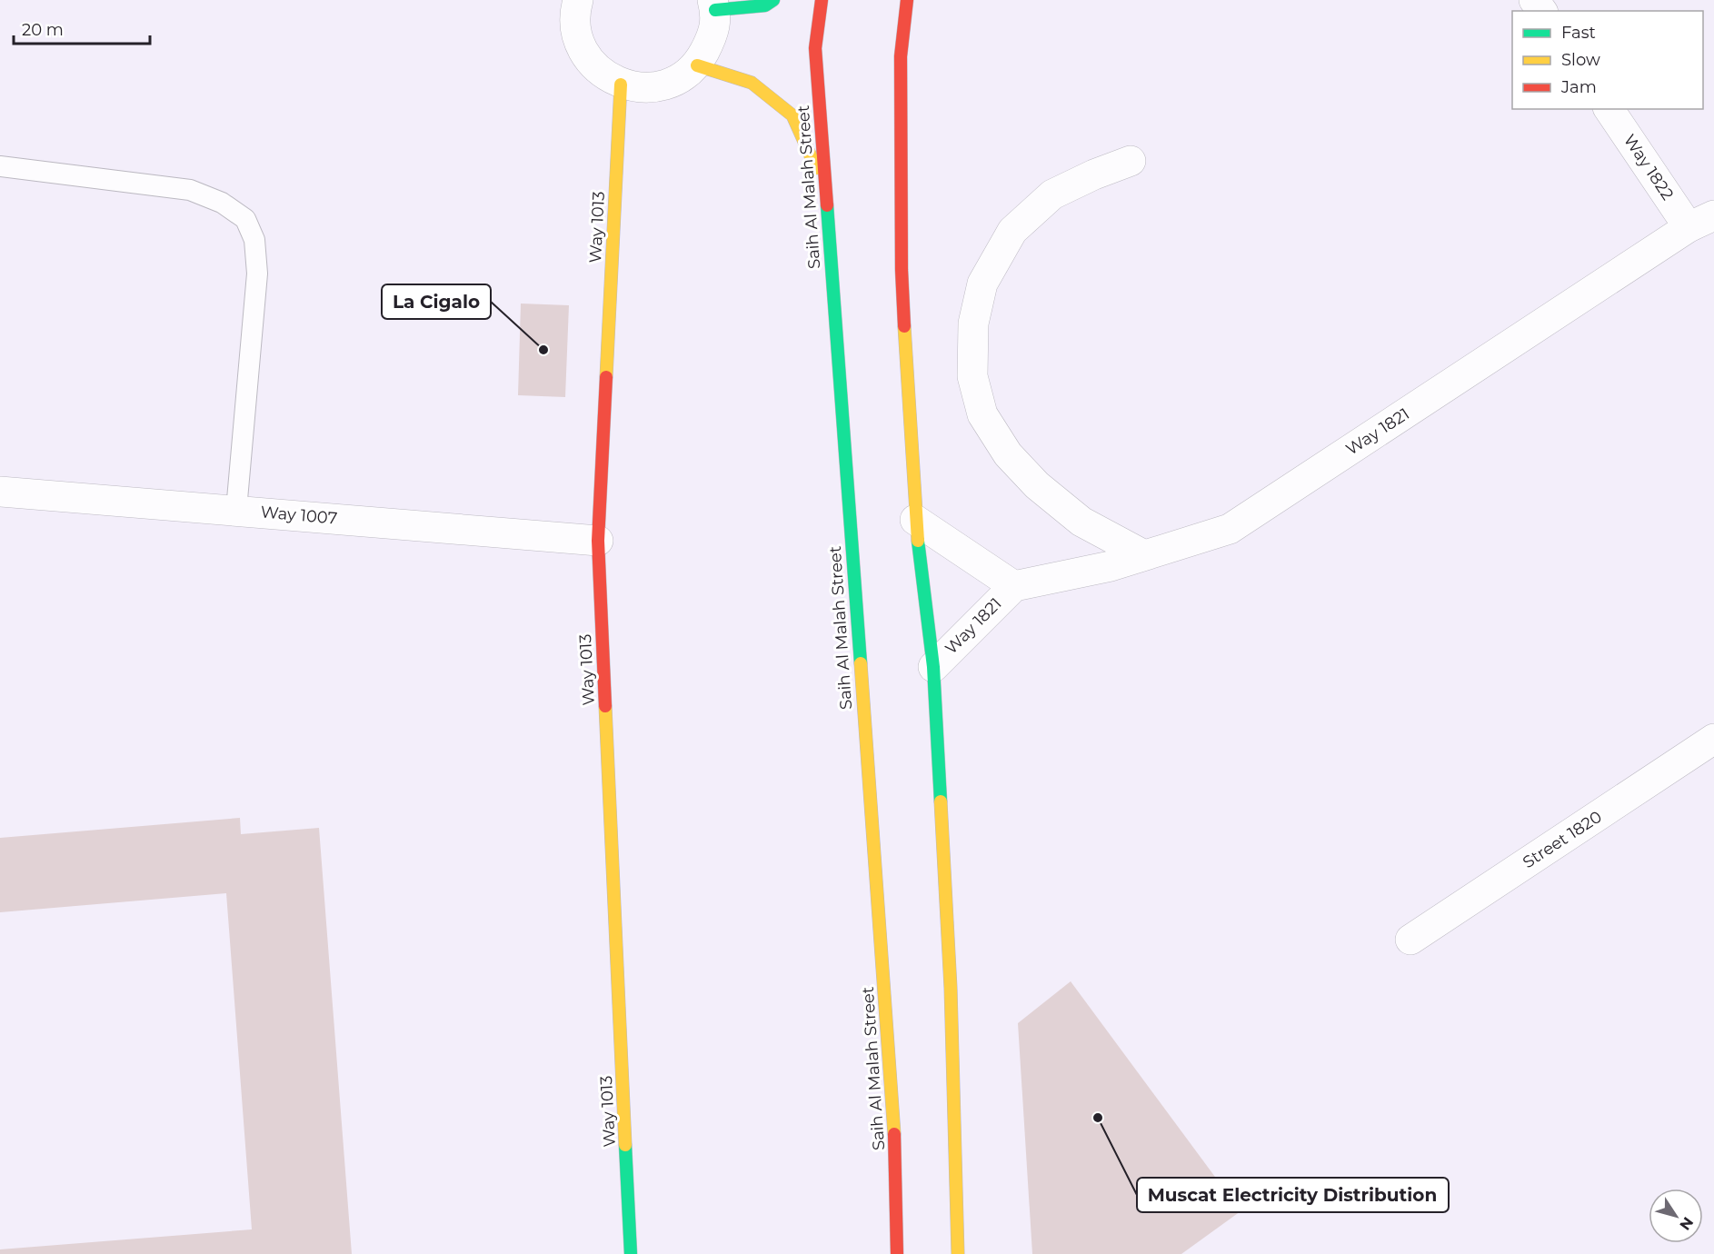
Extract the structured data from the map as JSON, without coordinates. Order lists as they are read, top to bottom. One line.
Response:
{"streets":{"street":["Way 1822","Saih Al Malah Street","Way 1013","Way 1821","Way 1007","Street 1820"]},"crossings":[["Way 1822","Way 1821"],["Way 1013","Way 1007"]],"places":["La Cigalo","Muscat Electricity Distribution"],"legend":["Fast","Slow","Jam"],"scale_bar":"20 m","north":"bottom right"}
